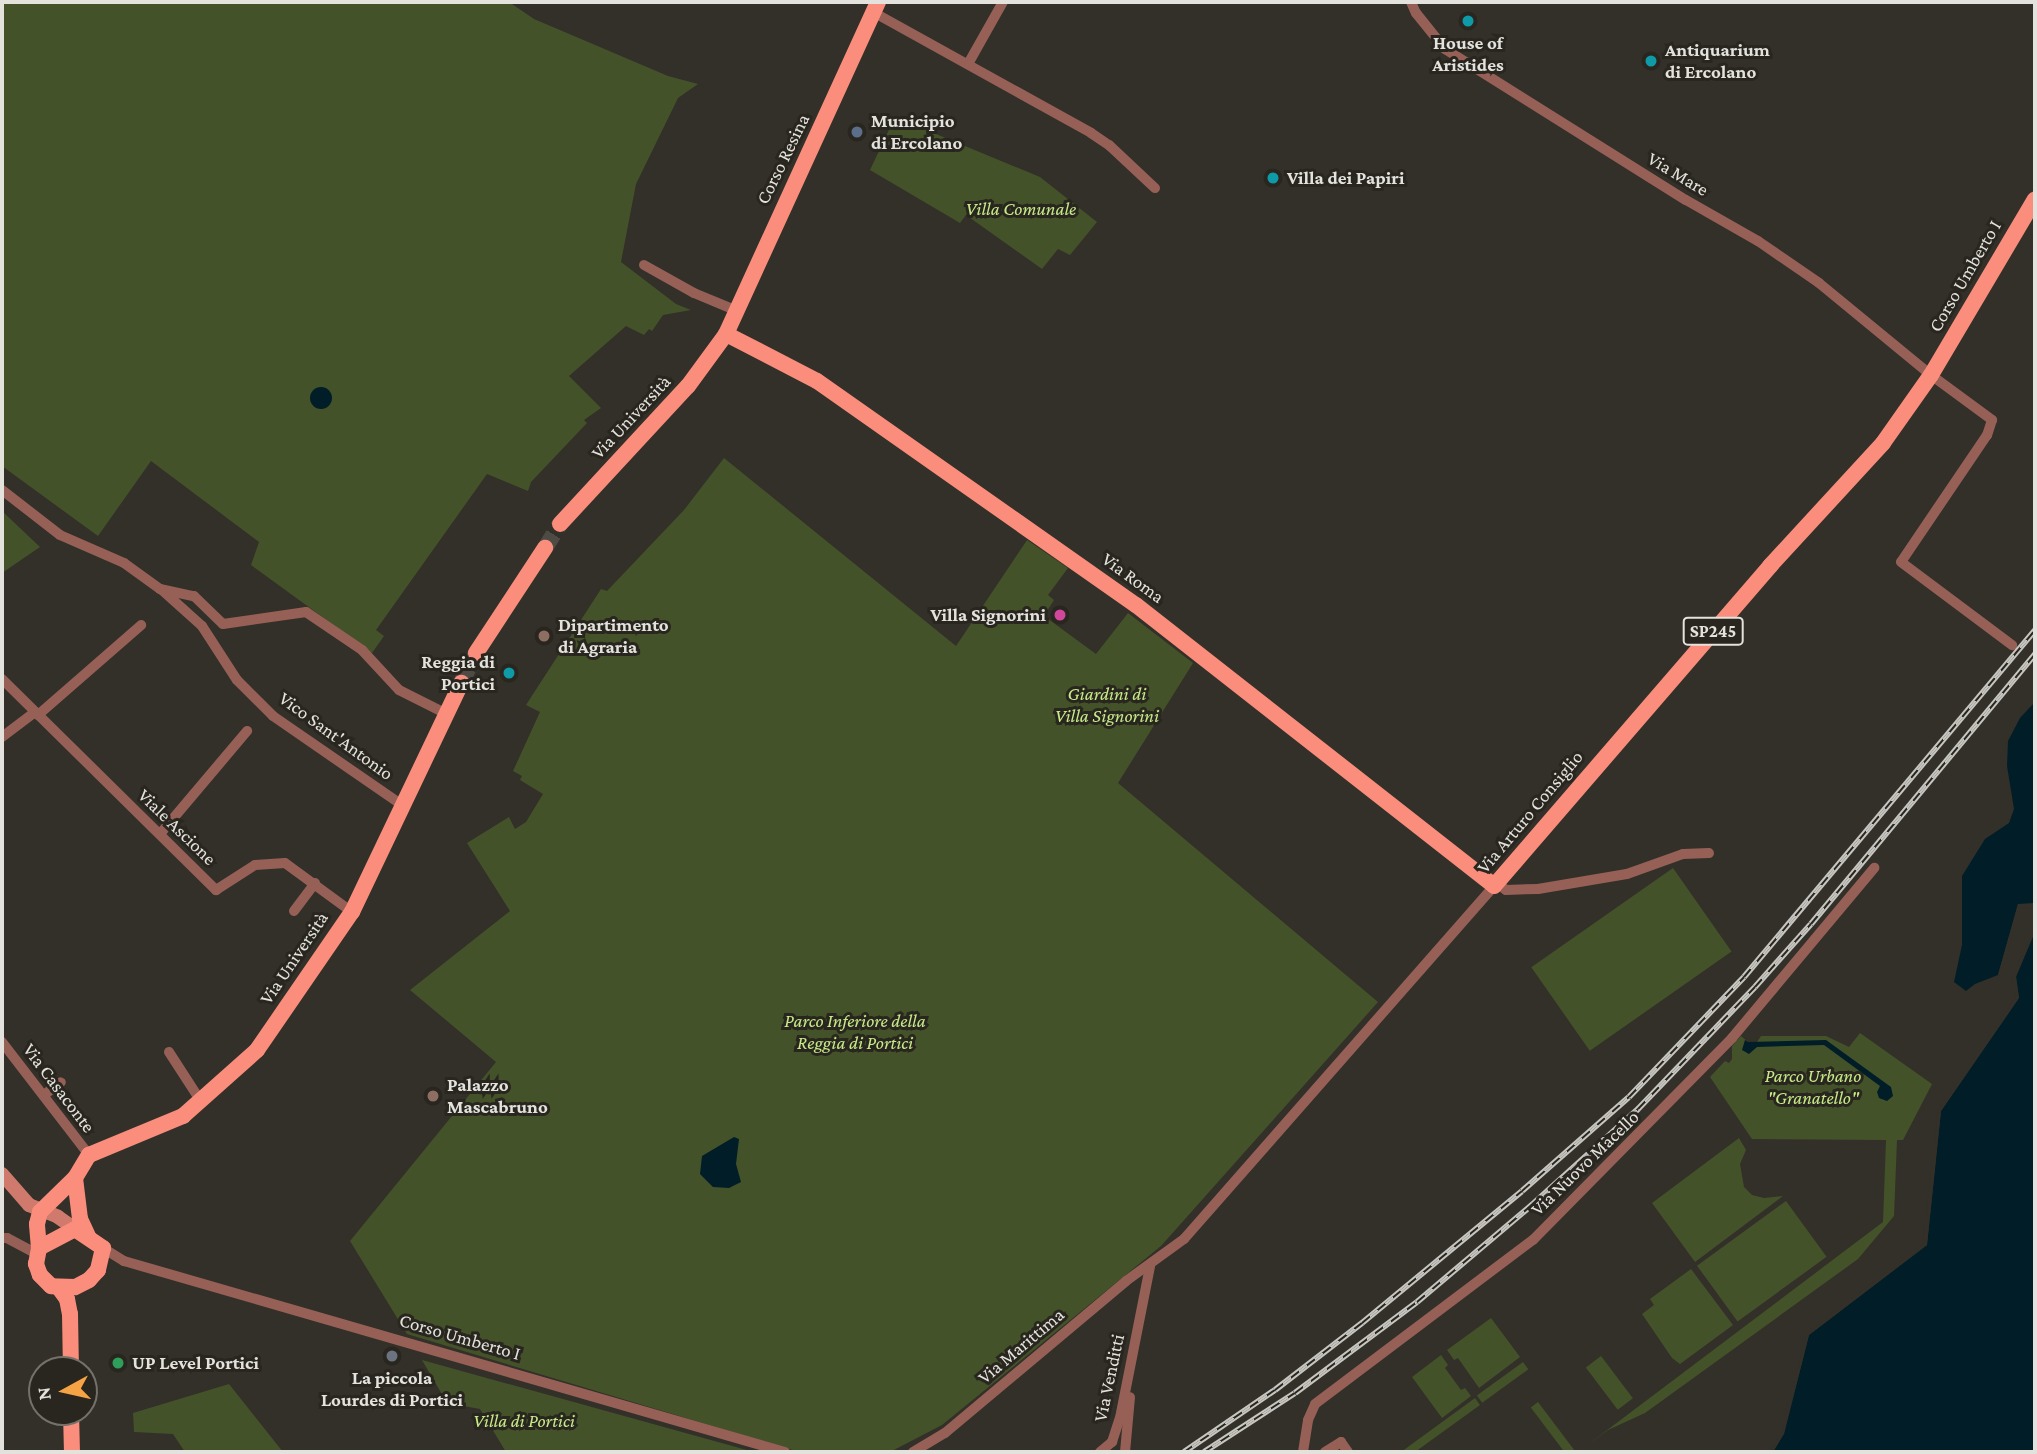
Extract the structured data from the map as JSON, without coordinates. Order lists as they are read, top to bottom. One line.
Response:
{"streets":{"main road":["Corso Resina","Corso Umberto I","Via Università","Via Roma","SP245","Via Arturo Consiglio"],"street":["Via Mare","Vico Sant'Antonio","Viale Ascione","Via Casaconte","Via Nuovo Macello","Via Marittima","Via Venditti"]},"crossings":[["Corso Resina","Via Università"],["Corso Resina","Via Roma"],["Via Mare","Corso Umberto I"],["Via Mare","Via Arturo Consiglio"],["Corso Umberto I","Via Arturo Consiglio"],["Via Università","Via Roma"],["Via Università","Vico Sant'Antonio"],["Via Università","Viale Ascione"],["Via Università","Via Casaconte"],["Via Roma","Via Arturo Consiglio"],["Via Arturo Consiglio","Via Marittima"],["Via Arturo Consiglio","Via Venditti"],["Via Marittima","Via Venditti"]],"parks":["Villa Comunale","Giardini di Villa Signorini","Parco Inferiore della Reggia di Portici","Parco Urbano \"Granatello\"","Villa di Portici"],"places":["House of Aristides","Antiquarium di Ercolano","Municipio di Ercolano","Villa dei Papiri","Villa Signorini","Dipartimento di Agraria","Reggia di Portici","Palazzo Mascabruno","La piccola Lourdes di Portici","UP Level Portici"],"north":"left"}
